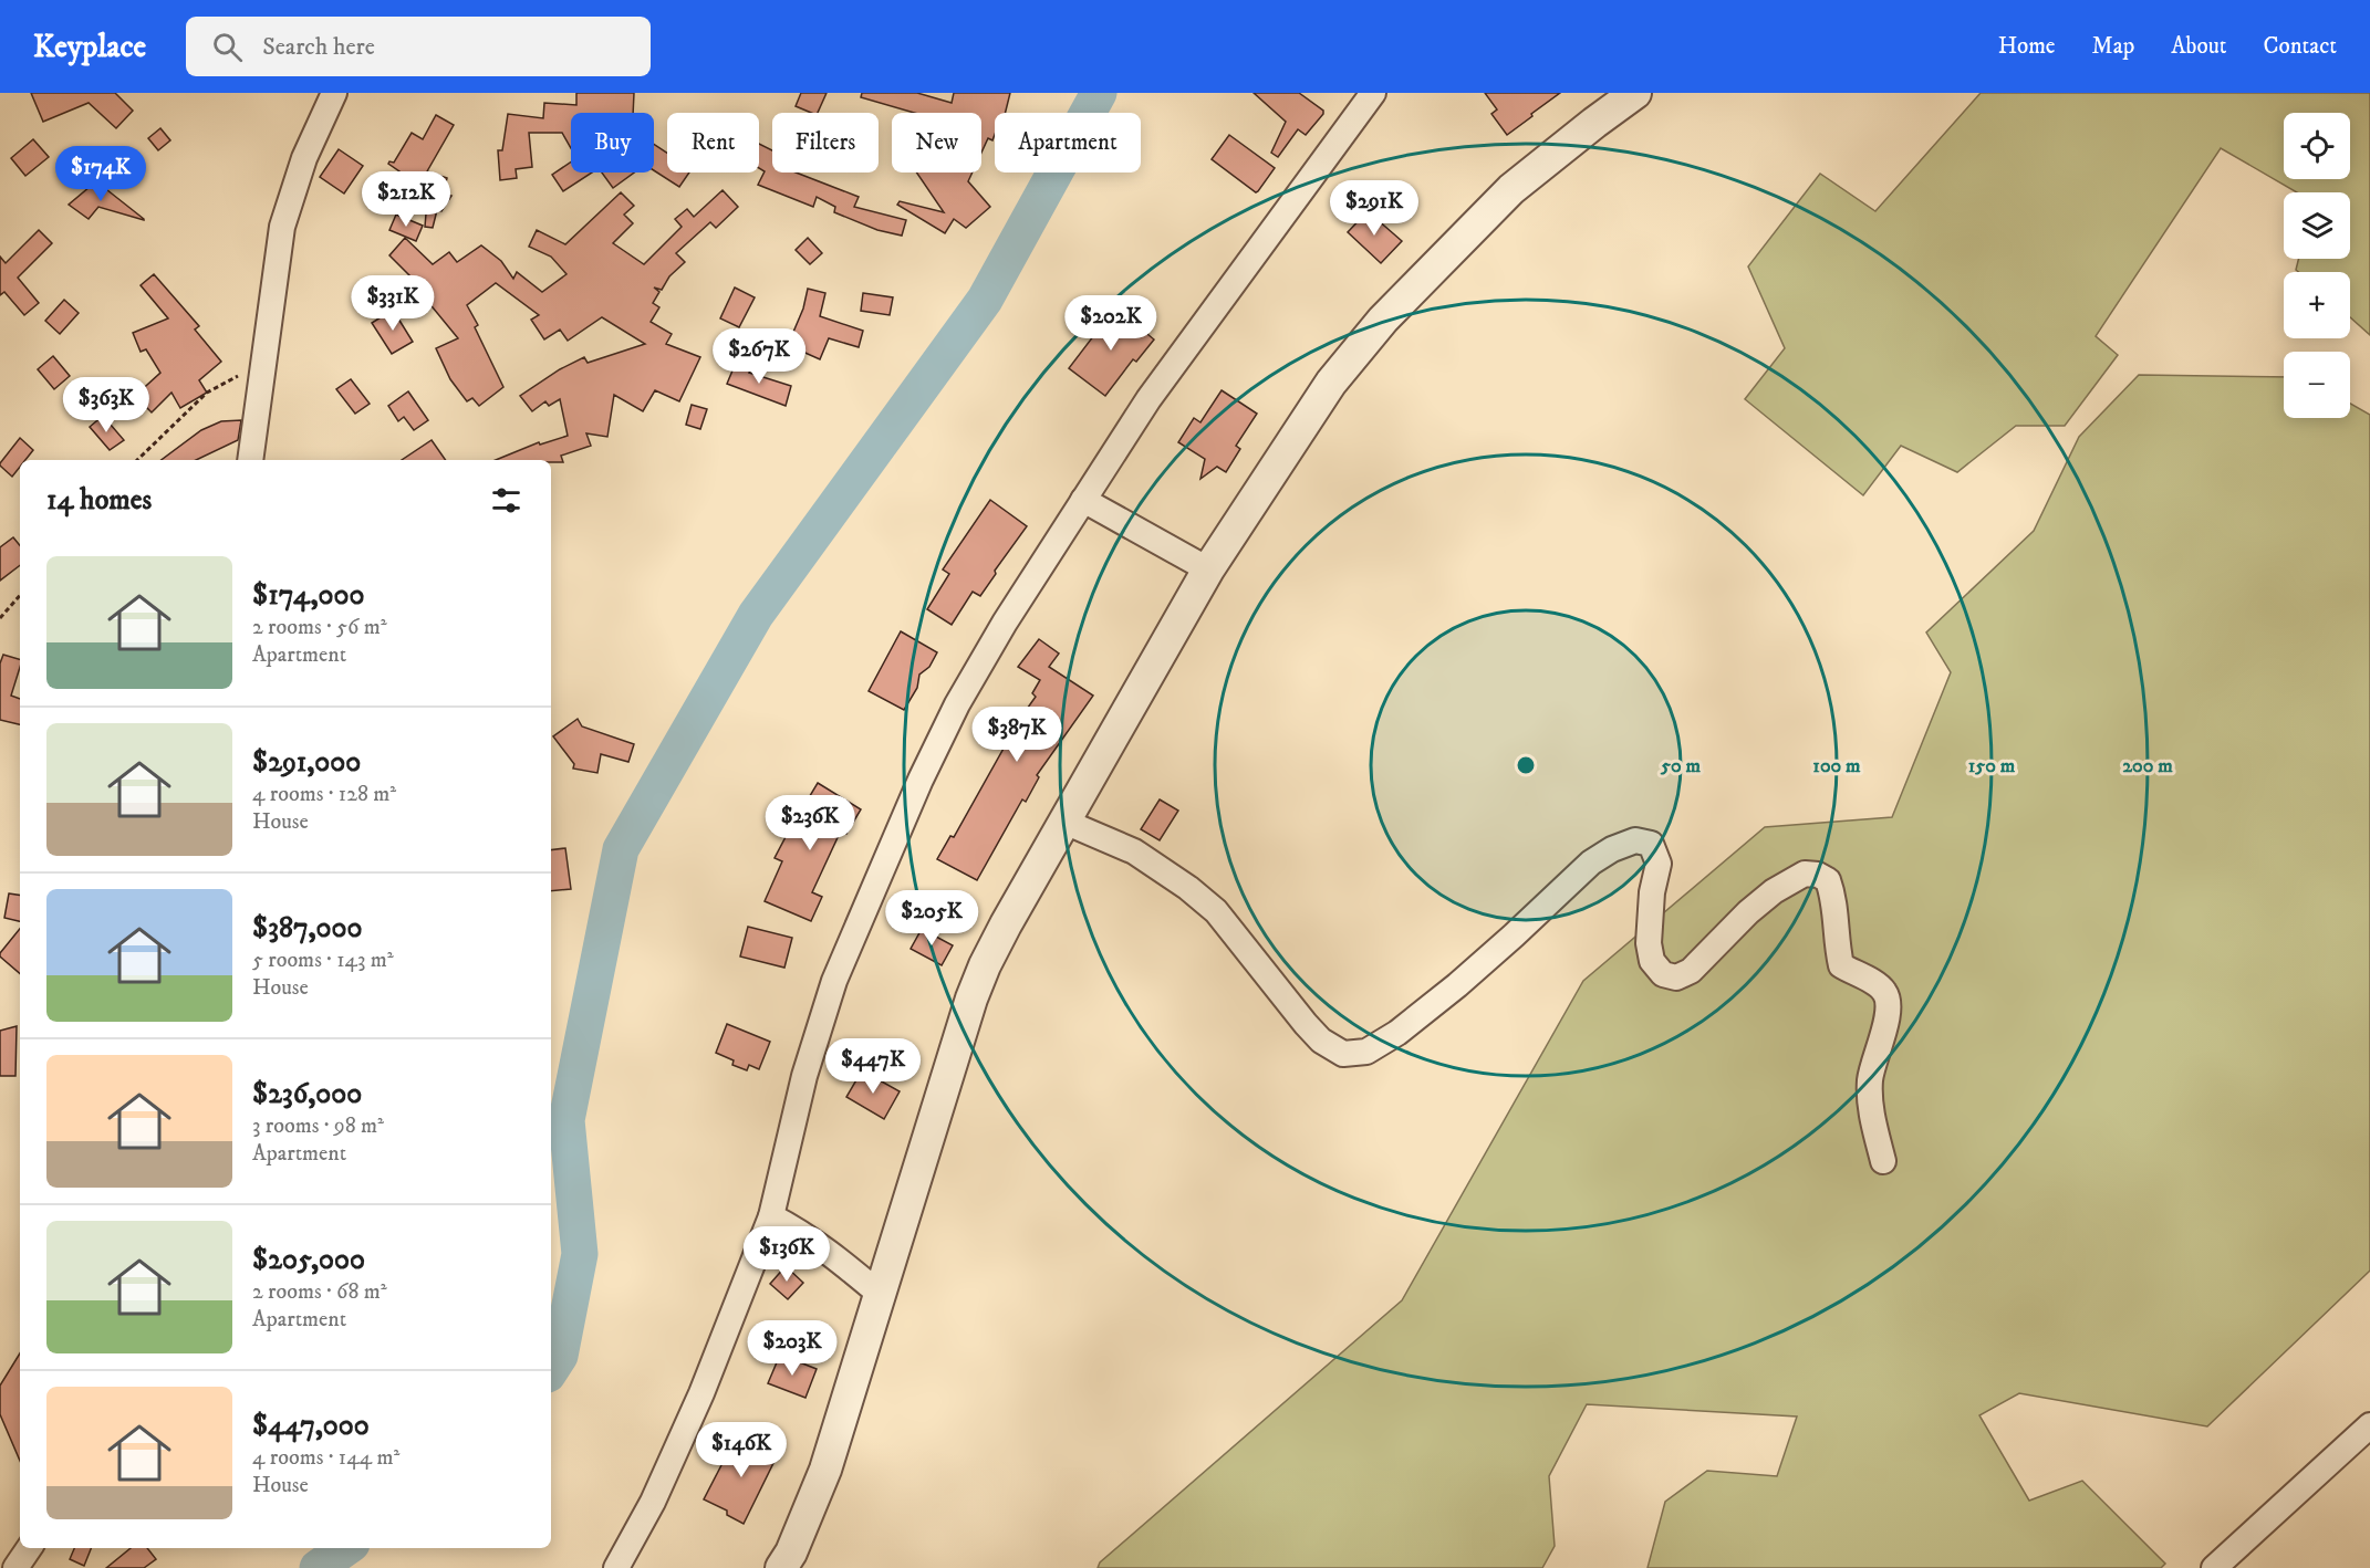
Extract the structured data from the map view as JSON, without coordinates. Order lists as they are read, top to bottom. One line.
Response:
{"page":{"header":"Keyplace","search":"Search here","nav":["Home","Map","About","Contact"],"map_buttons":["+","−"],"chip":["Buy","Rent","Filters","New","Apartment"],"price":["$174K","$212K","$291K","$331K","$202K","$267K","$363K","$387K","$236K","$205K","$447K","$136K","$203K","$146K"],"heading":"14 homes","list":[{"name":"$174,000","note":"2 rooms · 56 m² · Apartment"},{"name":"$291,000","note":"4 rooms · 128 m² · House"},{"name":"$387,000","note":"5 rooms · 143 m² · House"},{"name":"$236,000","note":"3 rooms · 98 m² · Apartment"},{"name":"$205,000","note":"2 rooms · 68 m² · Apartment"},{"name":"$447,000","note":"4 rooms · 144 m² · House"}]},"rings":["50 m","100 m","150 m","200 m"]}
